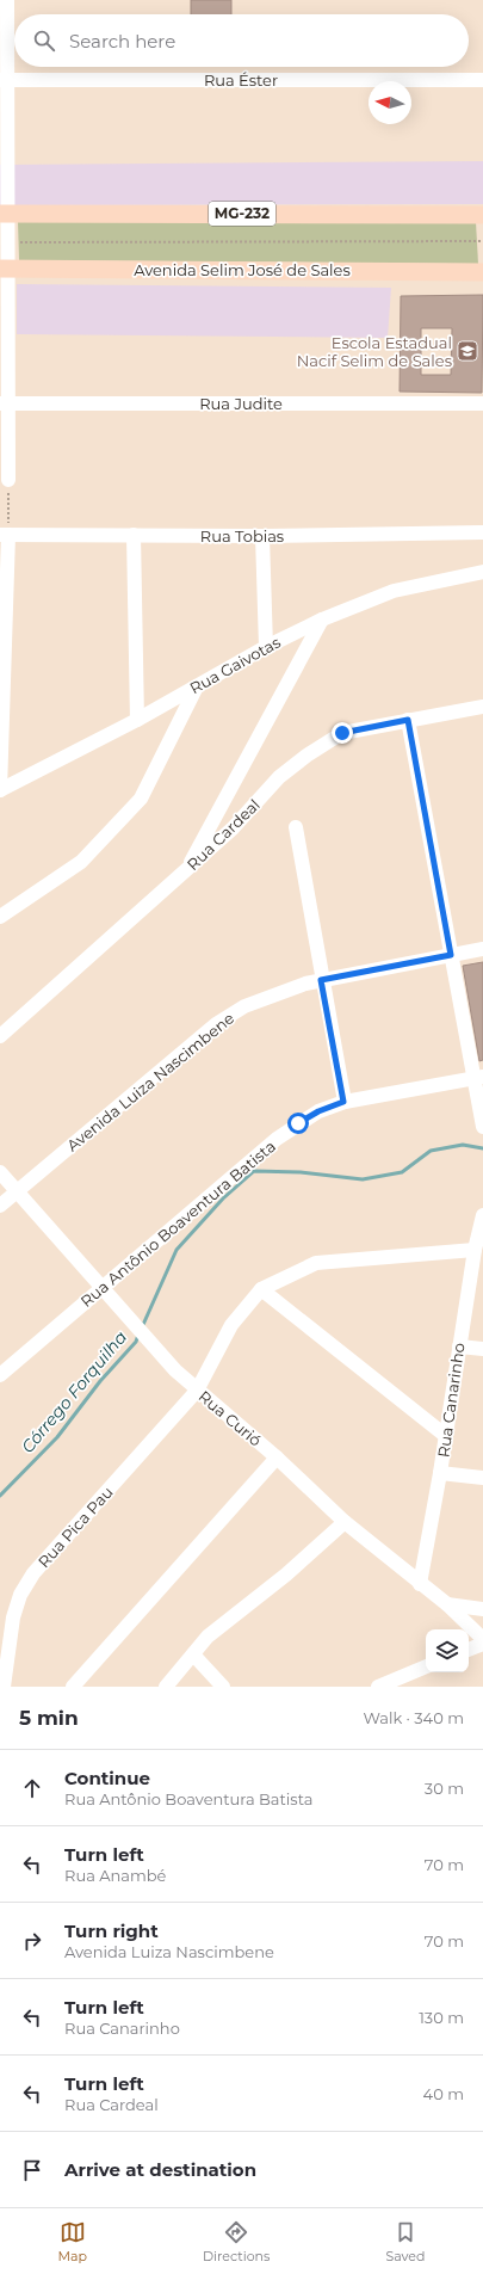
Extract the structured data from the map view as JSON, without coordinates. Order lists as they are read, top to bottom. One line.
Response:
{"streets":{"main road":["MG-232","Avenida Selim José de Sales"],"street":["Rua Éster","Rua Judite","Rua Tobias","Rua Gaivotas","Rua Cardeal","Avenida Luiza Nascimbene","Rua Antônio Boaventura Batista","Rua Canarinho","Rua Curió","Rua Pica Pau"]},"crossings":[["Avenida Luiza Nascimbene","Rua Curió"],["Rua Antônio Boaventura Batista","Rua Curió"],["Rua Canarinho","Rua Curió"],["Rua Curió","Rua Pica Pau"]],"water":["Córrego Forquilha"],"places":{"school or university":["Escola Estadual Nacif Selim de Sales"]},"north":"left","page":{"search":"Search here","heading":["5 min","Walk · 340 m"],"list":[["Continue","Rua Antônio Boaventura Batista","30 m"],["Turn left","Rua Anambé","70 m"],["Turn right","Avenida Luiza Nascimbene","70 m"],["Turn left","Rua Canarinho","130 m"],["Turn left","Rua Cardeal","40 m"],"Arrive at destination"],"nav":["Map","Directions","Saved"]}}
